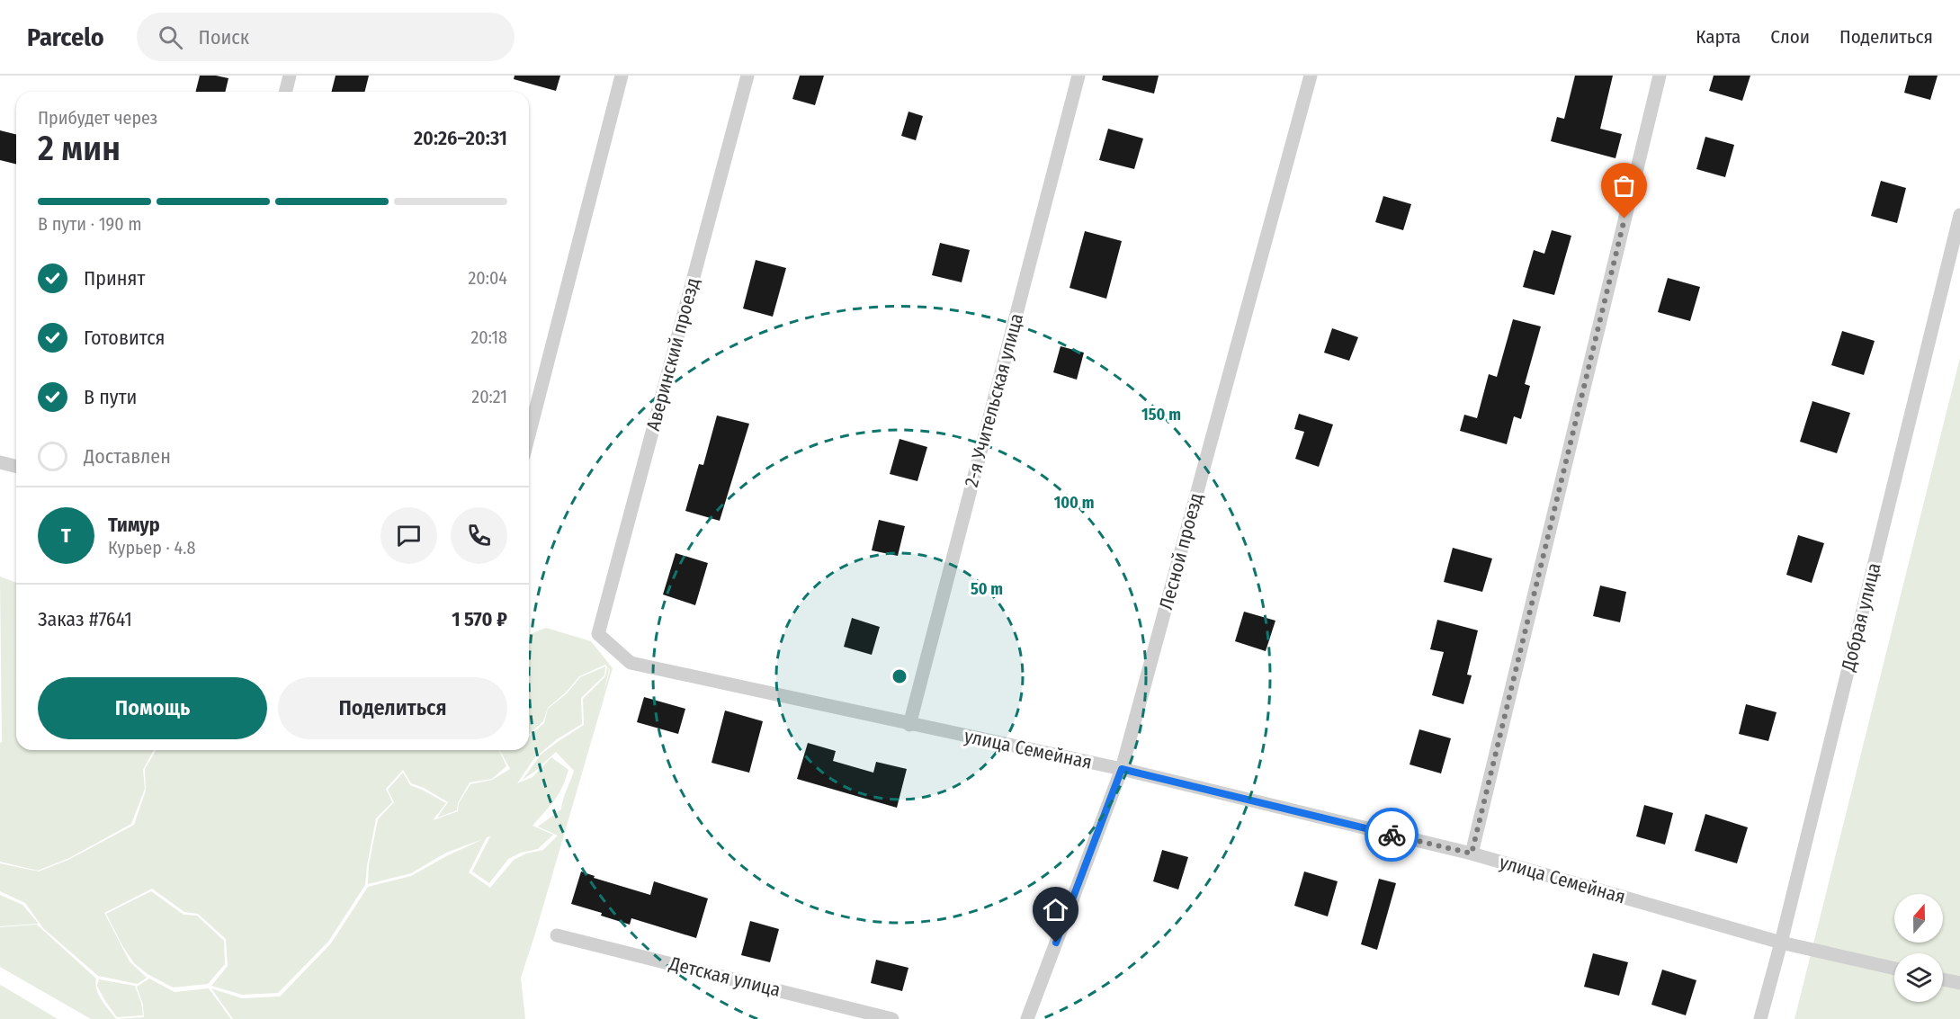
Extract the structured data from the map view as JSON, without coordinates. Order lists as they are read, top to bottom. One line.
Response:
{"streets":{"street":["Аверинский проезд","2-я Учительская улица","Лесной проезд","Добрая улица","улица Семейная","Детская улица"]},"crossings":[["Аверинский проезд","улица Семейная"],["2-я Учительская улица","улица Семейная"],["Лесной проезд","улица Семейная"],["Добрая улица","улица Семейная"]],"north":"top","page":{"header":"Parcelo","search":"Поиск","nav":["Карта","Слои","Поделиться"],"heading":["2 мин","Прибудет через","20:26–20:31"],"panel":["Тимур","Курьер · 4.8","Заказ #7641","1 570 ₽"],"bar":"В пути · 190 m","list":[["Принят","20:04"],["Готовится","20:18"],["В пути","20:21"],"Доставлен"],"round":"Т","buttons":["Помощь","Поделиться"]},"rings":["150 m","100 m","50 m"]}
